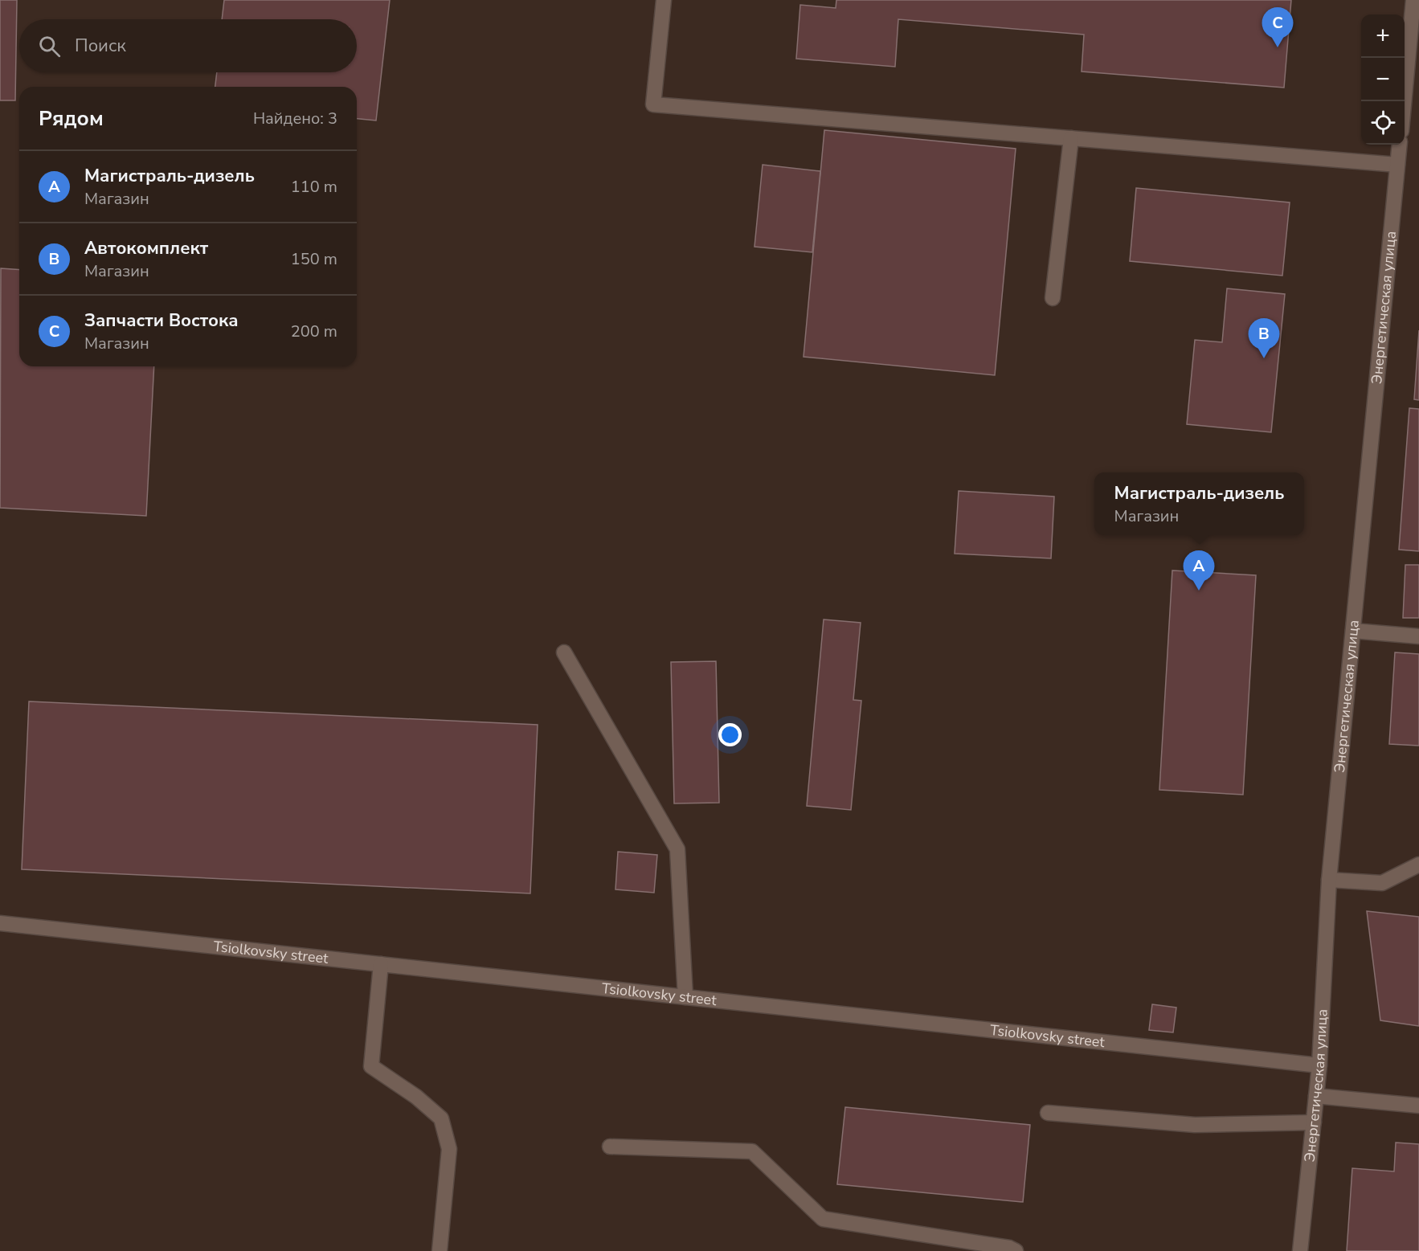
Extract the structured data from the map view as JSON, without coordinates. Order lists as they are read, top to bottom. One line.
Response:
{"streets":{"street":["Энергетическая улица","Tsiolkovsky street"]},"crossings":[["Энергетическая улица","Tsiolkovsky street"]],"page":{"pins":["C","B","A"],"map_buttons":["+","−"],"search":"Поиск","heading":["Рядом","Найдено: 3"],"list":[{"mark":"A","name":"Магистраль-дизель","note":"Магазин","value":"110 m"},{"mark":"B","name":"Автокомплект","note":"Магазин","value":"150 m"},{"mark":"C","name":"Запчасти Востока","note":"Магазин","value":"200 m"}],"popup":["Магистраль-дизель","Магазин"]}}
